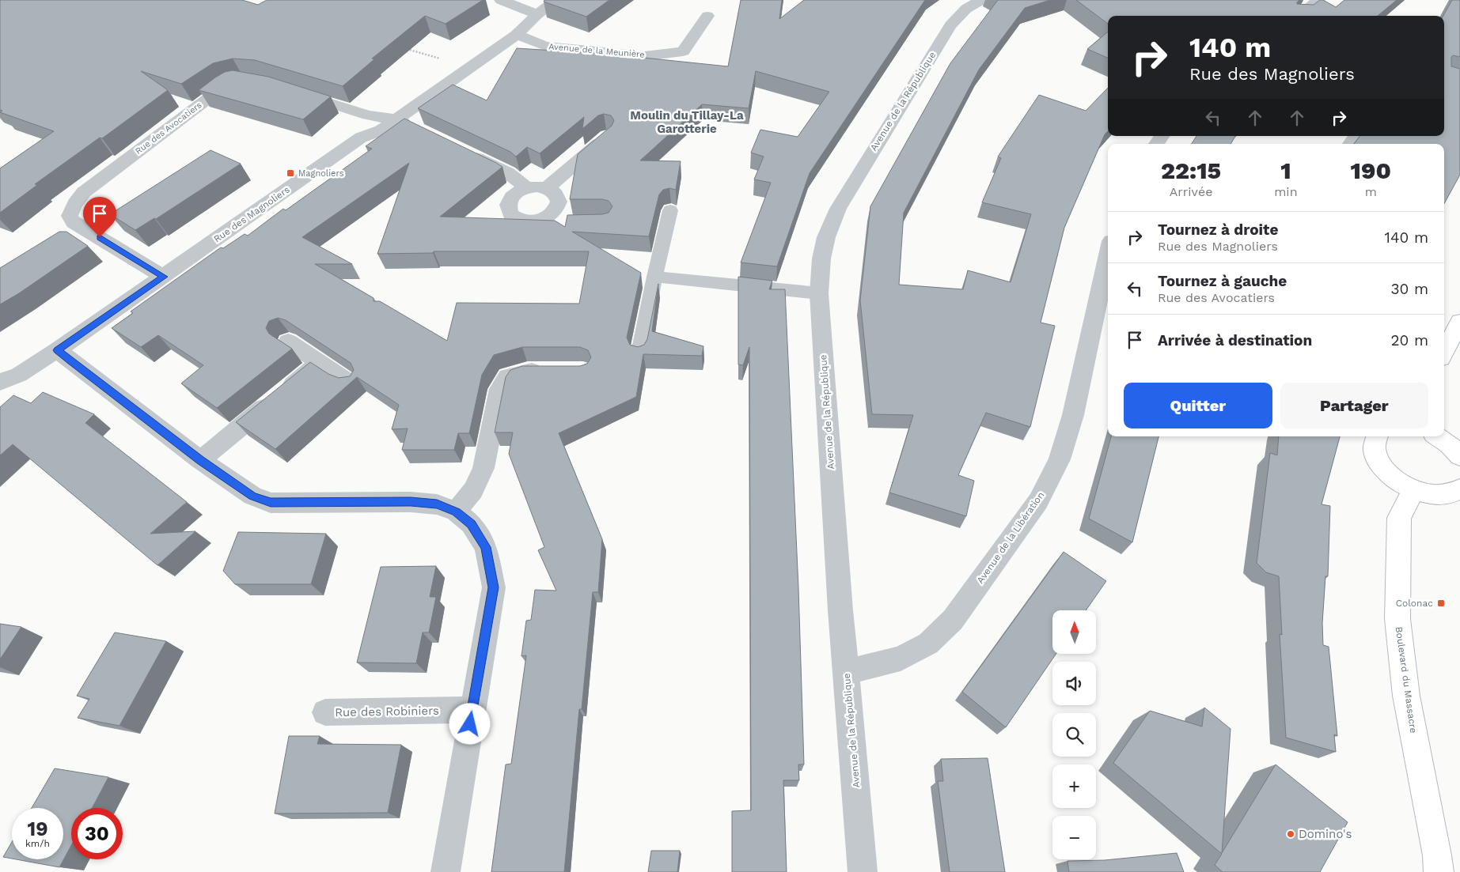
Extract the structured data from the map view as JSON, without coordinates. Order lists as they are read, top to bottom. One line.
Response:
{"streets":{"main road":["Boulevard du Massacre"],"street":["Avenue de la Meunière","Avenue de la République","Rue des Avocatiers","Rue des Magnoliers","Avenue de la Libération","Rue des Robiniers"]},"crossings":[["Avenue de la Meunière","Rue des Magnoliers"],["Avenue de la République","Avenue de la Libération"],["Rue des Avocatiers","Rue des Magnoliers"]],"districts":["Moulin du Tillay-La Garotterie"],"places":{"transit":["Magnoliers","Colonac"],"other":["Domino's"]},"north":"top","page":{"turn":["140 m","Rue des Magnoliers"],"eta":["22:15","Arrivée","1","min","190","m"],"list":[{"name":"Tournez à droite","note":"Rue des Magnoliers","value":"140 m"},{"name":"Tournez à gauche","note":"Rue des Avocatiers","value":"30 m"},{"name":"Arrivée à destination","value":"20 m"}],"buttons":["Quitter","Partager"],"map_buttons":["+","−"],"speed":"19 km/h","limit":"30"}}
